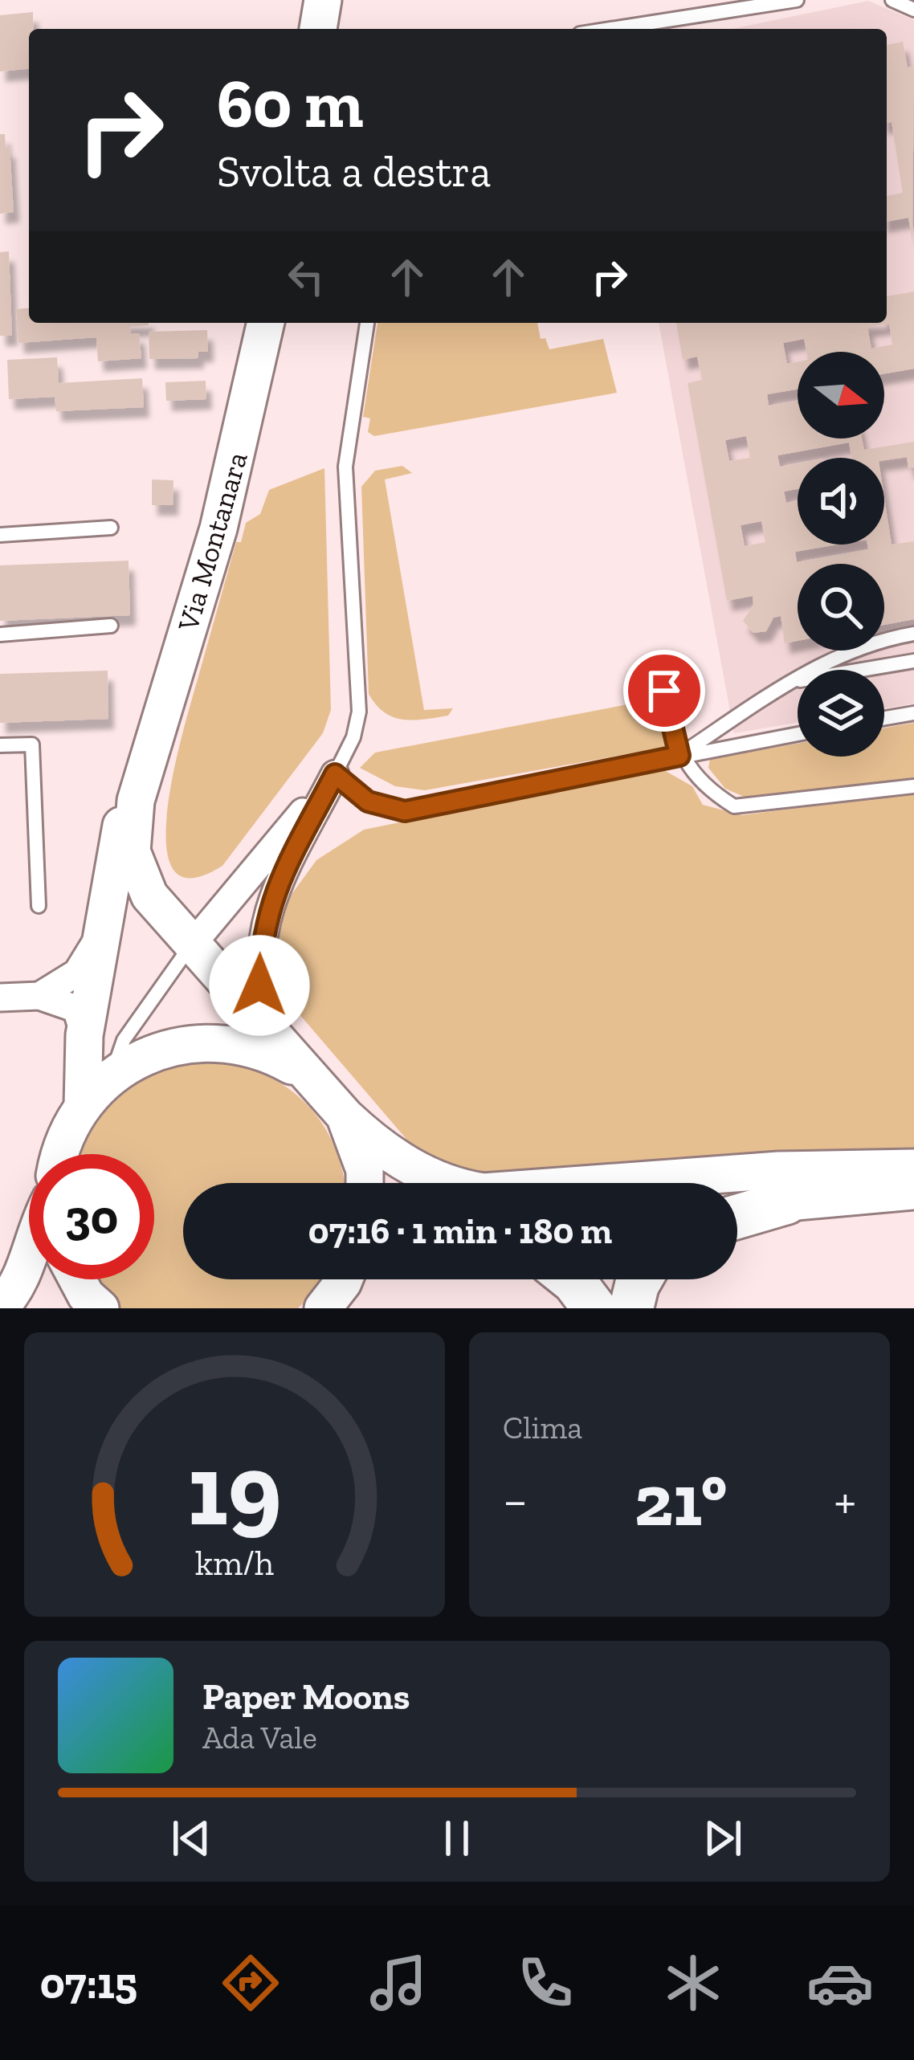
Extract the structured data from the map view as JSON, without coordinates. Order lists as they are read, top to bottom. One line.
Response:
{"streets":{"main road":["Via Montanara"]},"north":"right","page":{"turn":["60 m","Svolta a destra"],"limit":"30","trip":"07:16 · 1 min · 180 m","tile":"Clima","heat":["−","21°","+"],"song":["Paper Moons","Ada Vale"],"tabs":"07:15","gauge":["19","km/h"]}}
